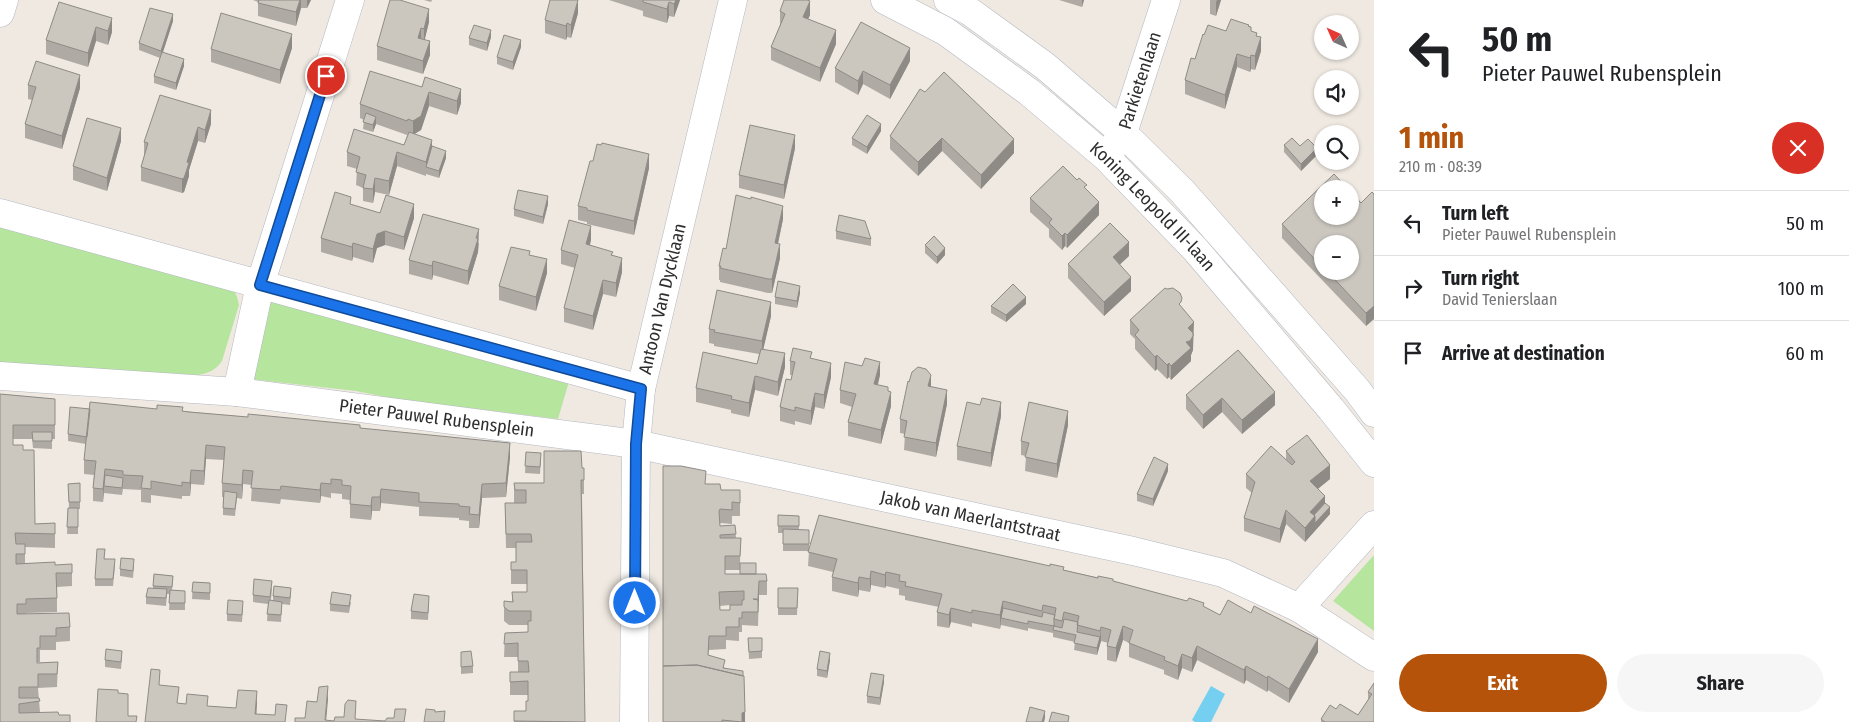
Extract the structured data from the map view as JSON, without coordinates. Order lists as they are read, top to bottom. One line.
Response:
{"streets":{"street":["Parkietenlaan","Koning Leopold III-laan","Antoon Van Dycklaan","Pieter Pauwel Rubensplein","Jakob van Maerlantstraat"]},"crossings":[["Parkietenlaan","Koning Leopold III-laan"],["Antoon Van Dycklaan","Pieter Pauwel Rubensplein"],["Antoon Van Dycklaan","Jakob van Maerlantstraat"],["Pieter Pauwel Rubensplein","Jakob van Maerlantstraat"]],"north":"top left","page":{"turn":["50 m","Pieter Pauwel Rubensplein"],"map_buttons":["+","−"],"heading":["1 min","210 m · 08:39"],"list":[{"name":"Turn left","note":"Pieter Pauwel Rubensplein","value":"50 m"},{"name":"Turn right","note":"David Tenierslaan","value":"100 m"},{"name":"Arrive at destination","value":"60 m"}],"buttons":["Exit","Share"]}}
